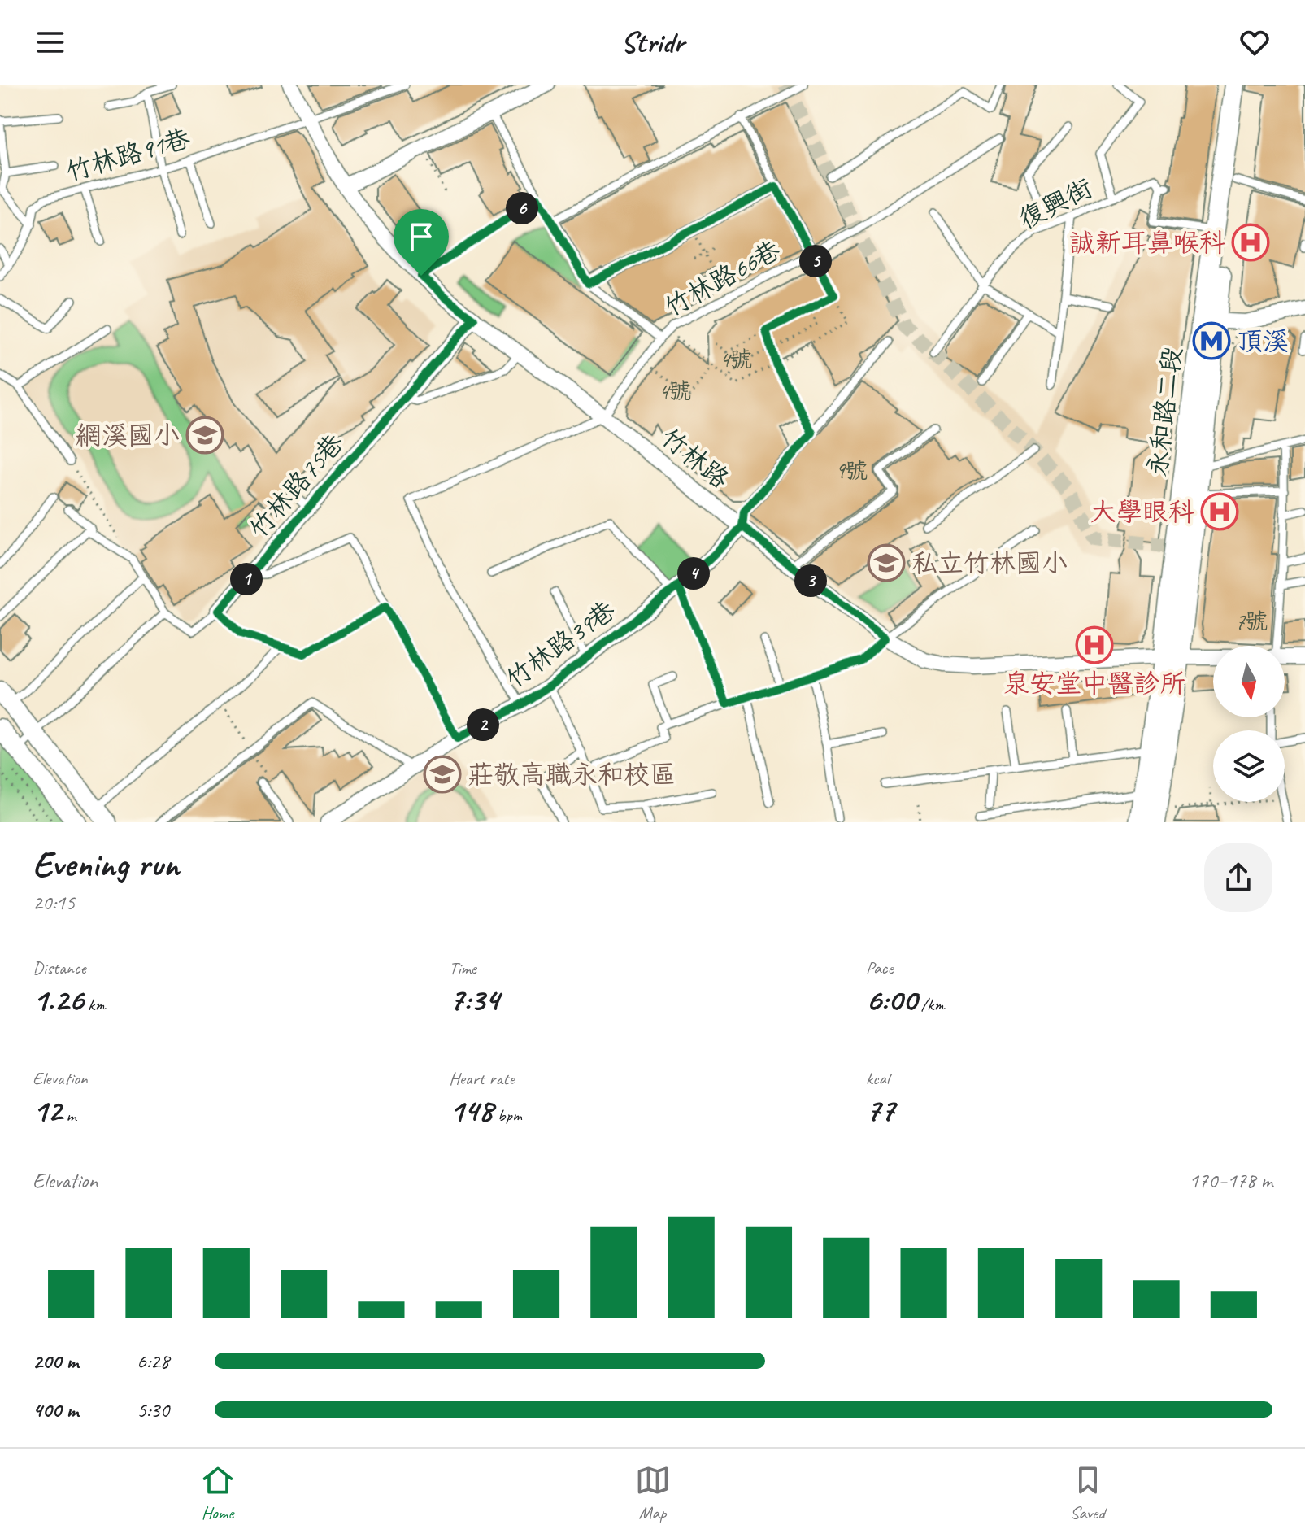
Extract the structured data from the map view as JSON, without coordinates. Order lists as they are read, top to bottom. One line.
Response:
{"streets":{"main road":["永和路二段"],"street":["竹林路","竹林路75巷","竹林路39巷"],"lane":["竹林路91巷","復興街","竹林路66巷"]},"crossings":[["竹林路91巷","竹林路"],["復興街","永和路二段"],["竹林路66巷","竹林路"],["永和路二段","竹林路"],["竹林路","竹林路75巷"],["竹林路","竹林路39巷"]],"places":{"hospital":["誠新耳鼻喉科","大學眼科","泉安堂中醫診所"],"metro station":["頂溪"],"school or university":["網溪國小","私立竹林國小","莊敬高職永和校區"]},"house_numbers":["4號","4號","9號","7號"],"north":"bottom","page":{"header":"Stridr","pins":["6","5","4","1","3","2"],"heading":["Evening run","20:15"],"stats":[["Distance","1.26 km"],["Time","7:34"],["Pace","6:00 /km"],["Elevation","12 m"],["Heart rate","148 bpm"],["kcal","77"]],"chart":["Elevation","170–178 m"],"list":[{"name":"200 m","note":"6:28"},{"name":"400 m","note":"5:30"}],"tabs":["Home","Map","Saved"]}}
